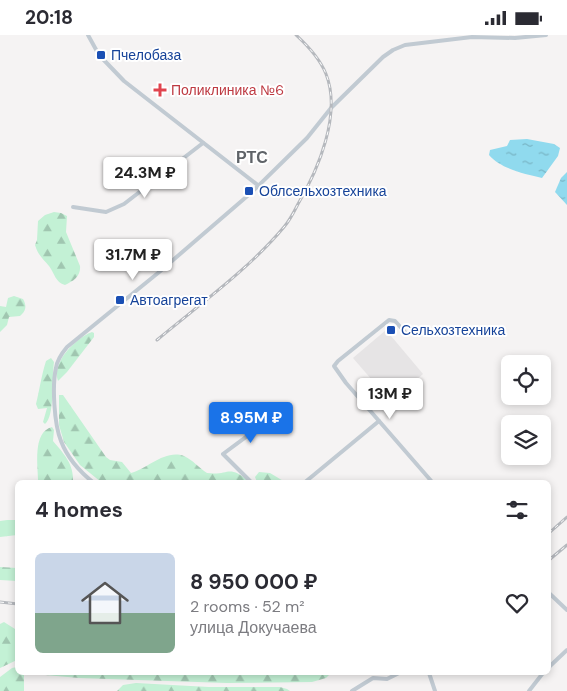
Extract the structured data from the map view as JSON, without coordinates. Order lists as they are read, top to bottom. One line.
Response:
{"districts":["РТС"],"places":{"transit":["Пчелобаза","Облсельхозтехника","Автоагрегат","Сельхозтехника"],"health":["Поликлиника №6"]},"page":{"status":"20:18","price":["24.3M ₽","31.7M ₽","13M ₽","8.95M ₽"],"heading":"4 homes","list":[{"name":"8 950 000 ₽","note":"2 rooms · 52 m² · улица Докучаева"}]}}
